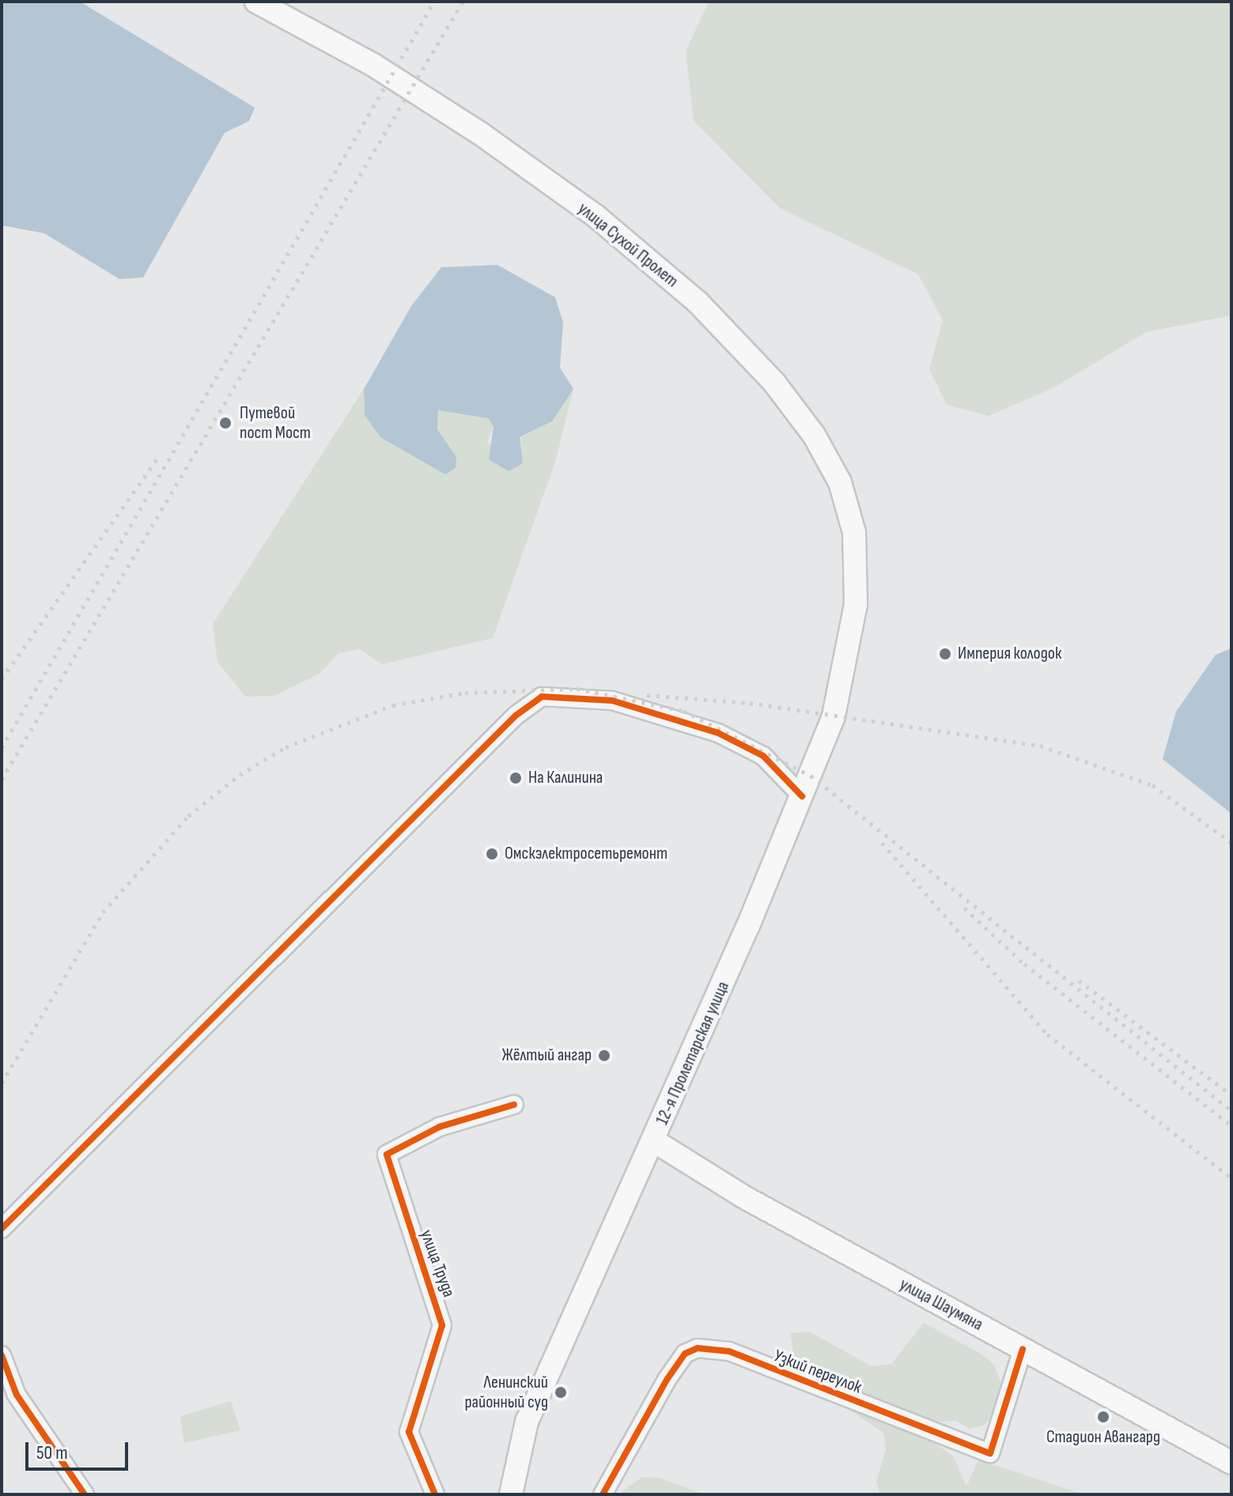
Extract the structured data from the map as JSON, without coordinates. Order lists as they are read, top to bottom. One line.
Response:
{"streets":{"main road":["улица Сухой Пролет","12-я Пролетарская улица","улица Шаумяна"],"street":["улица Труда","Узкий переулок"]},"crossings":[["улица Сухой Пролет","12-я Пролетарская улица"],["12-я Пролетарская улица","улица Шаумяна"],["улица Шаумяна","Узкий переулок"]],"places":["Путевой пост Мост","Империя колодок","На Калинина","Омскэлектросетьремонт","Жёлтый ангар","Ленинский районный суд","Стадион Авангард"],"scale_bar":"50 m"}
